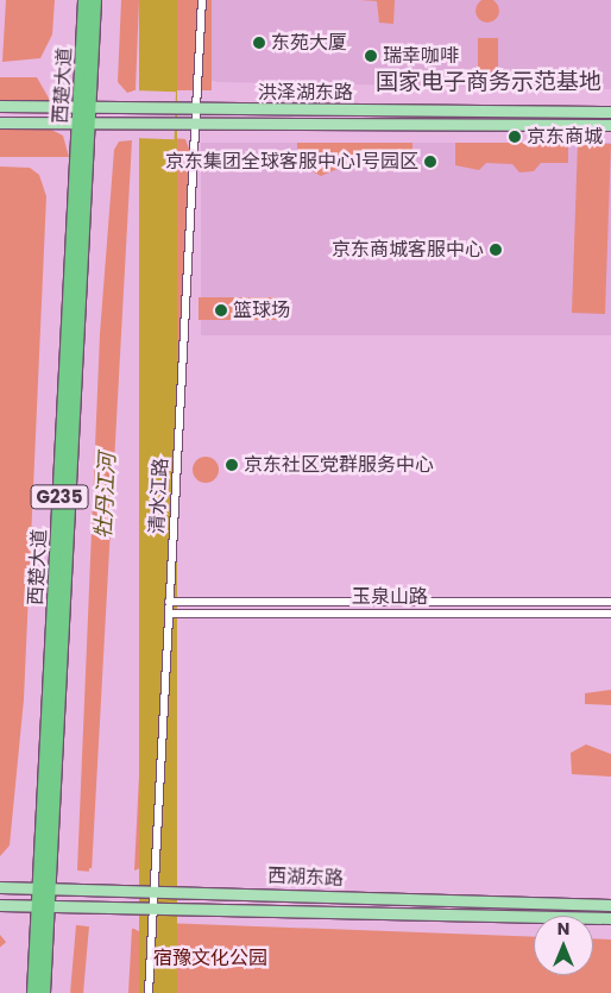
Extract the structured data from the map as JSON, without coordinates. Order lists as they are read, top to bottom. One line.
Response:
{"streets":{"highway":["西楚大道","G235"],"main road":["洪泽湖东路","西湖东路"],"street":["清水江路","玉泉山路"]},"crossings":[["西楚大道","洪泽湖东路"],["西楚大道","西湖东路"],["洪泽湖东路","清水江路"],["清水江路","玉泉山路"],["清水江路","西湖东路"]],"districts":["国家电子商务示范基地"],"water":["牡丹江河"],"parks":["宿豫文化公园"],"places":["东苑大厦","瑞幸咖啡","京东商城","京东集团全球客服中心1号园区","京东商城客服中心","篮球场","京东社区党群服务中心"],"north":"top"}
